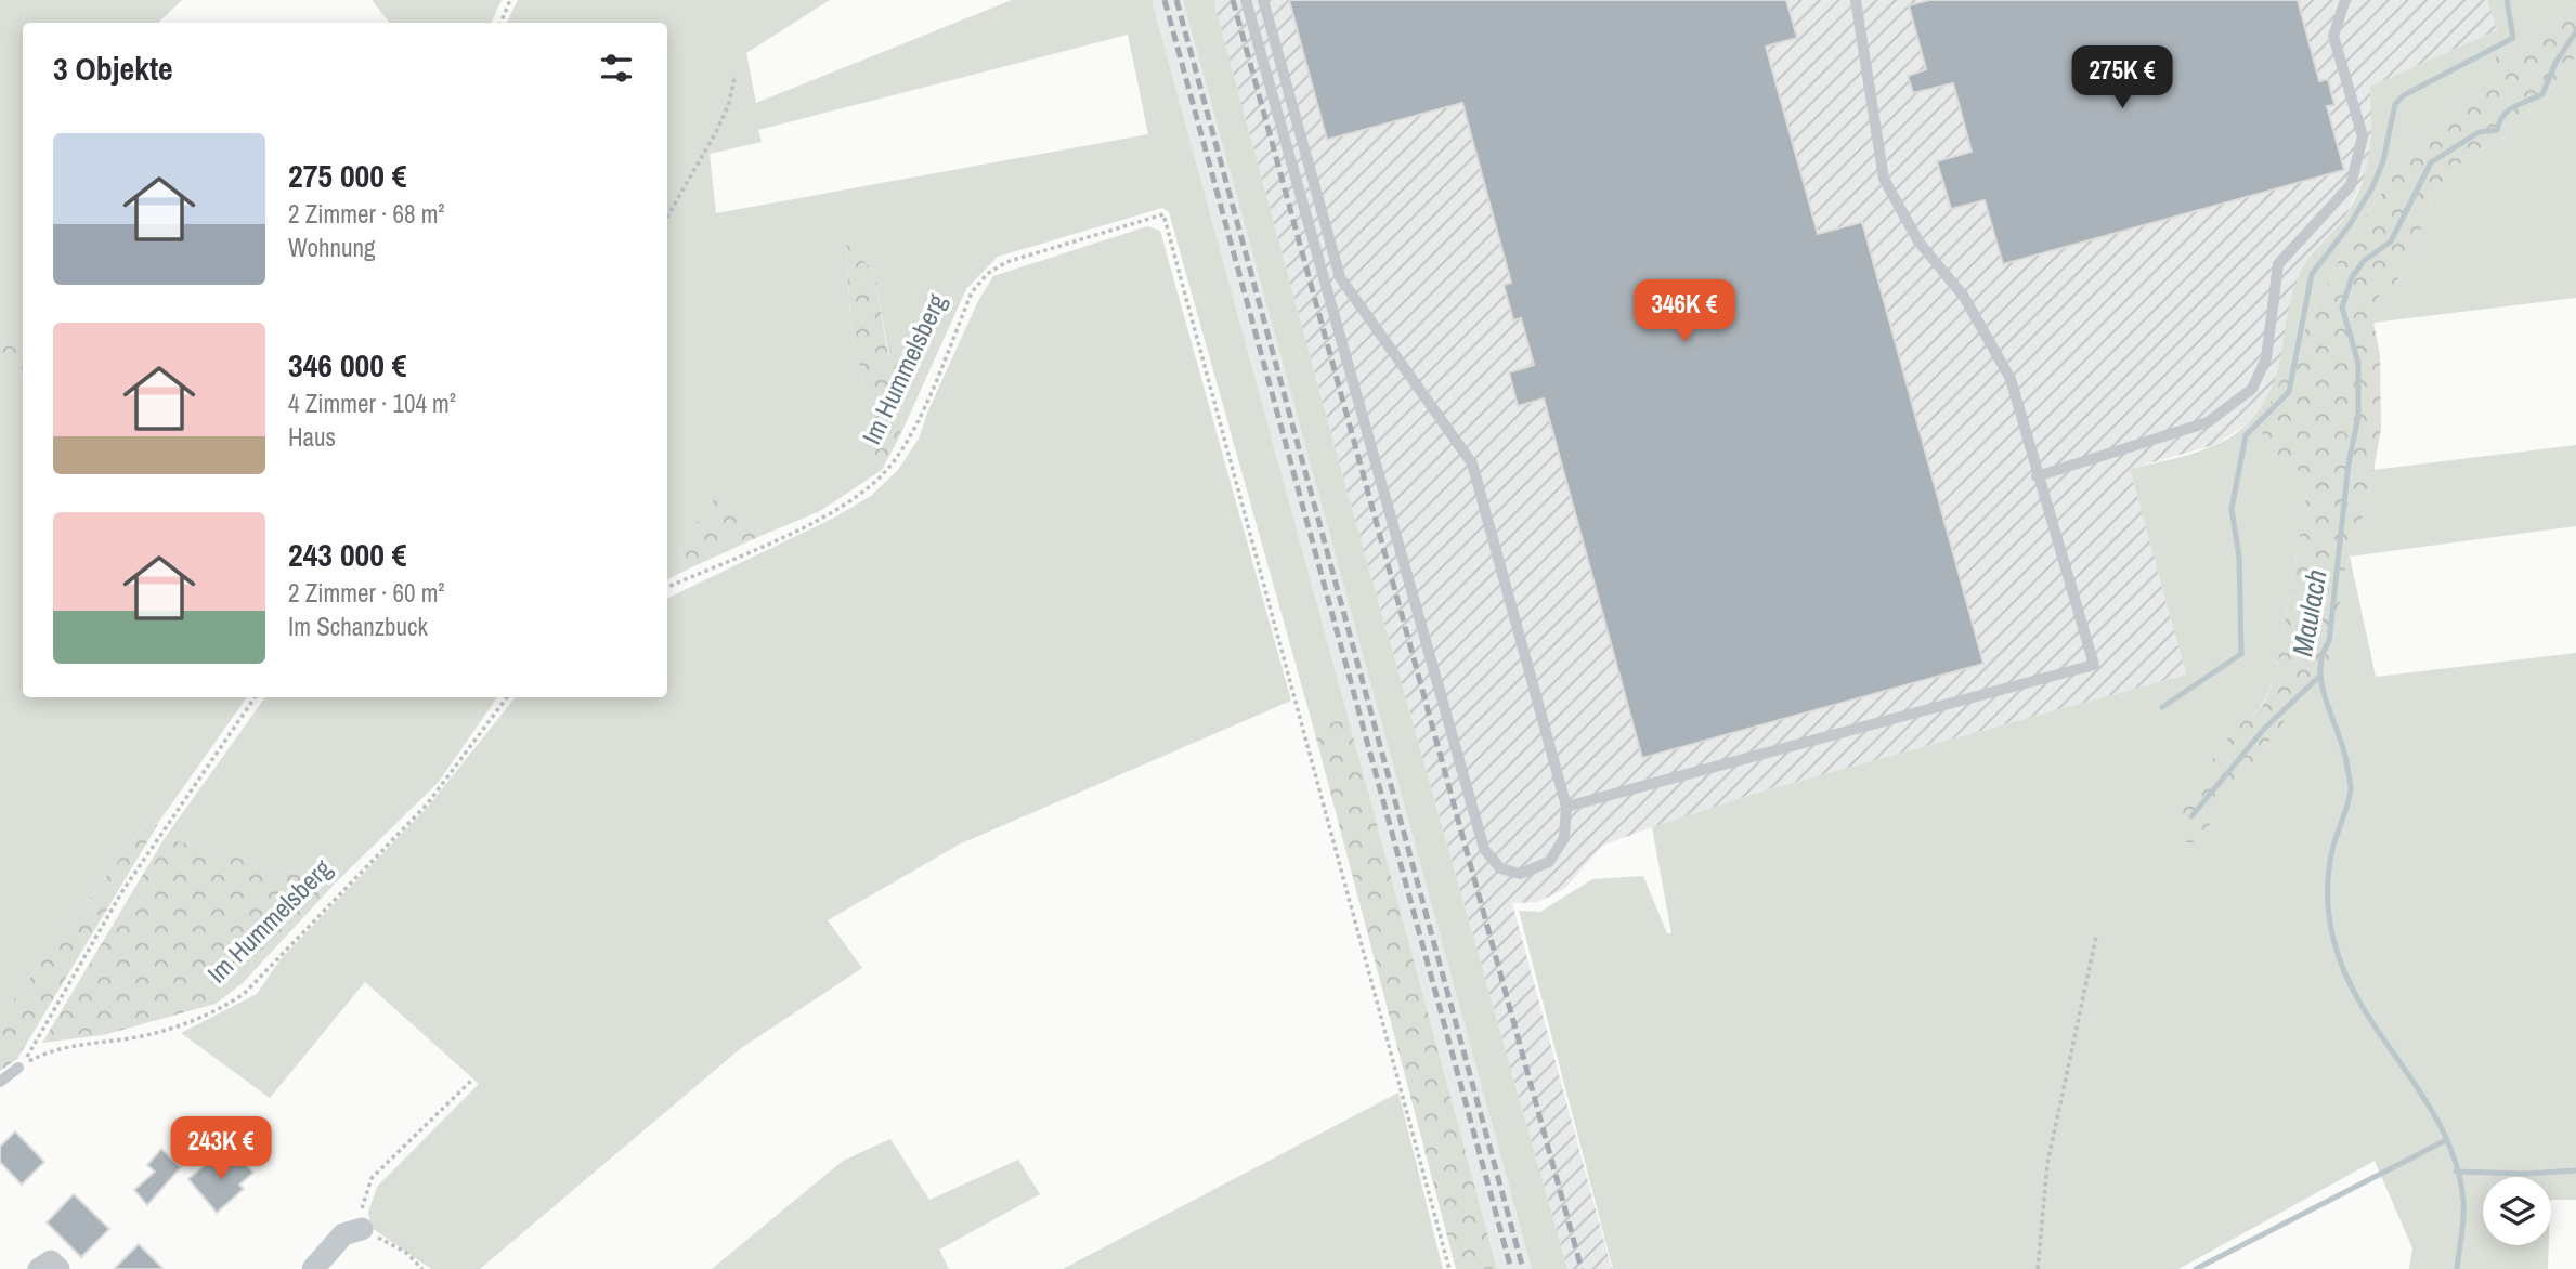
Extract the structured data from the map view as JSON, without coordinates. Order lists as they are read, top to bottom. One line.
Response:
{"streets":{"path":["Im Hummelsberg"]},"water":["Maulach"],"page":{"heading":"3 Objekte","price":["275K €","346K €","243K €"],"list":[{"name":"275 000 €","note":"2 Zimmer · 68 m² · Wohnung"},{"name":"346 000 €","note":"4 Zimmer · 104 m² · Haus"},{"name":"243 000 €","note":"2 Zimmer · 60 m² · Im Schanzbuck"}]}}
